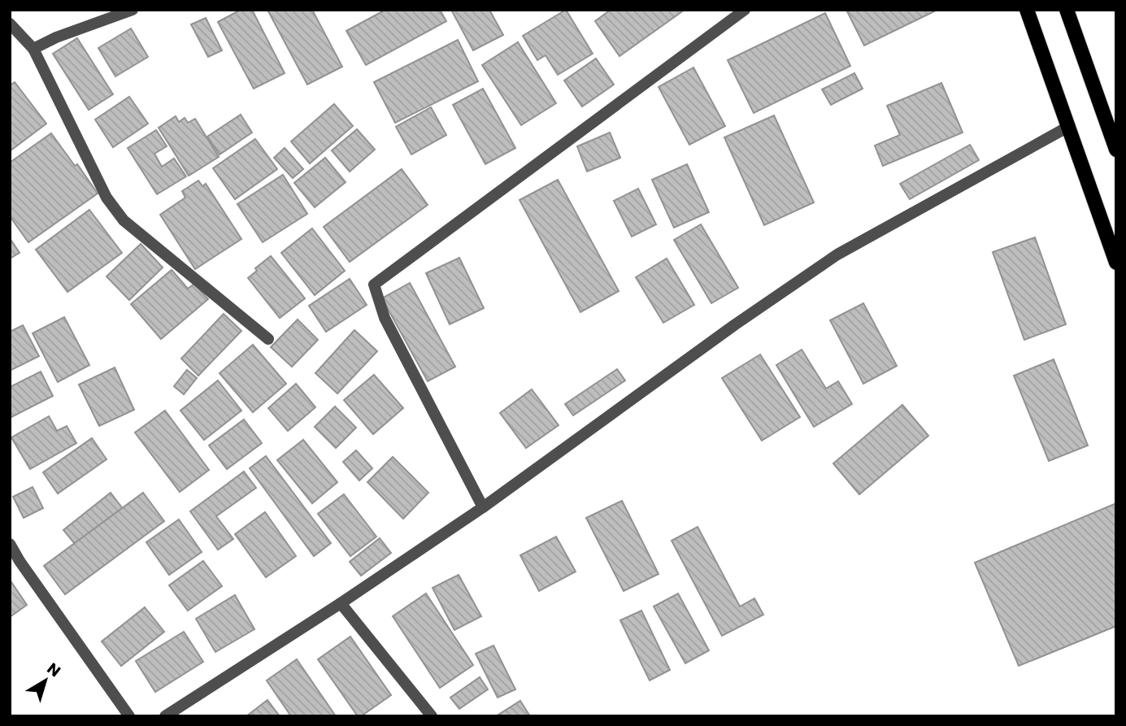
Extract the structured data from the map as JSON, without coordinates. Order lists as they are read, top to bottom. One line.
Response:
{"north":"top right"}
